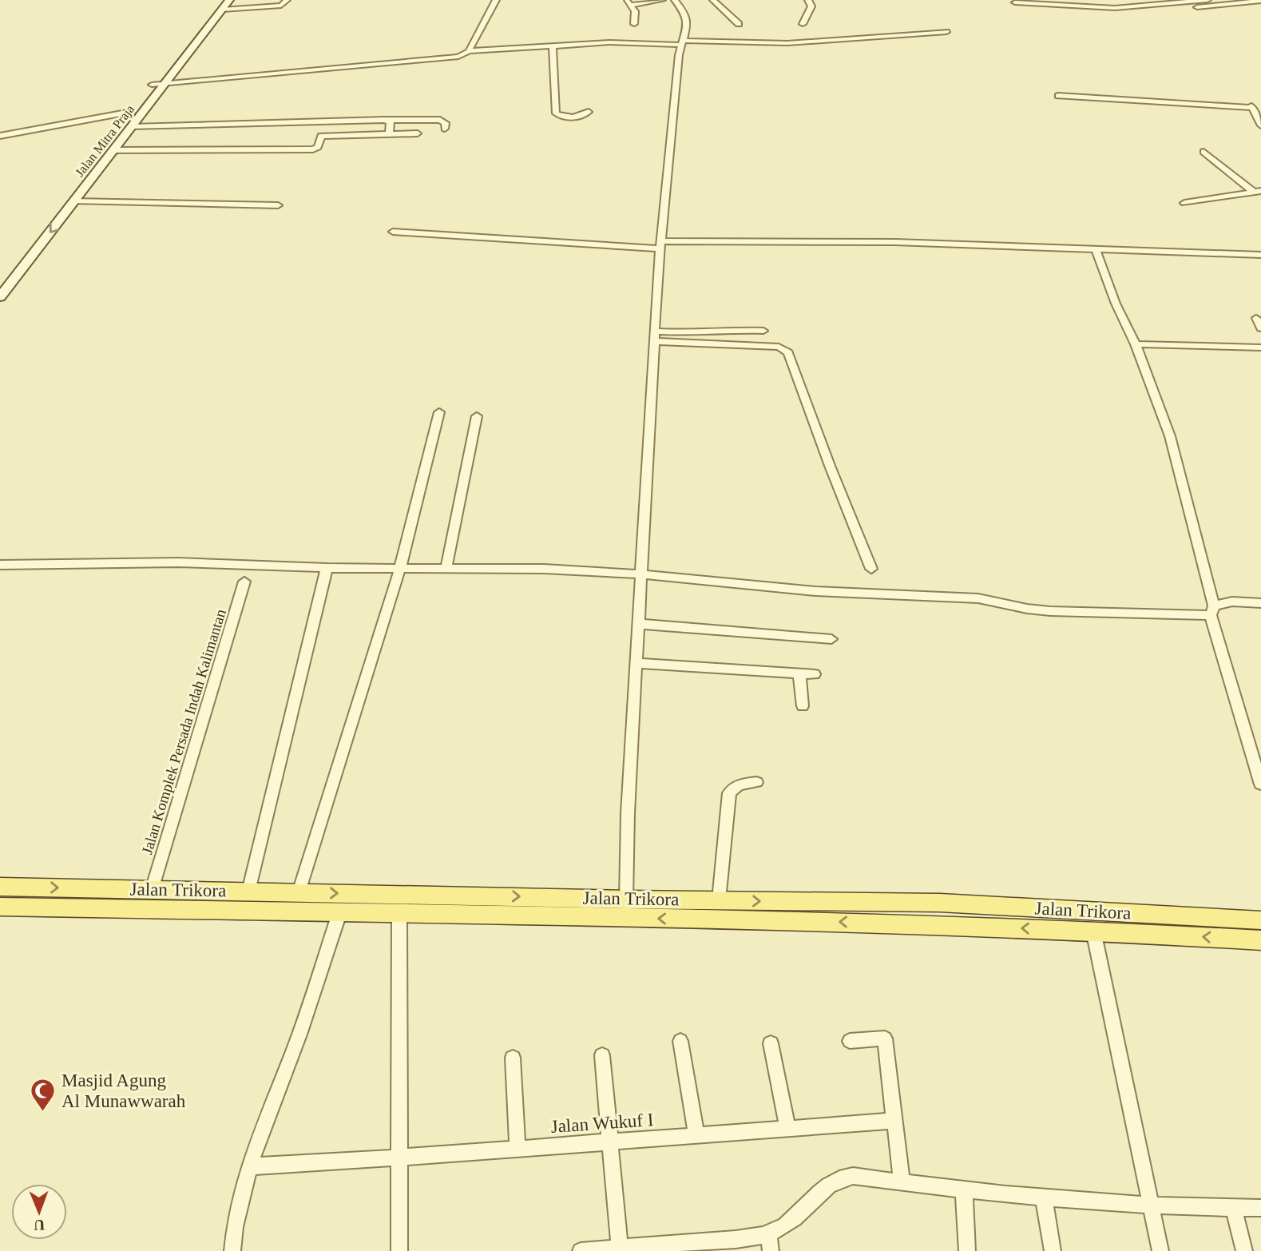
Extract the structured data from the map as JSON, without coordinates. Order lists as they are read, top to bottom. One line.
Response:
{"streets":{"main road":["Jalan Trikora"],"street":["Jalan Mitra Praja","Jalan Komplek Persada Indah Kalimantan","Jalan Wukuf I"]},"crossings":[["Jalan Komplek Persada Indah Kalimantan","Jalan Trikora"]],"places":{"mosque":["Masjid Agung Al Munawwarah"]},"north":"bottom"}
